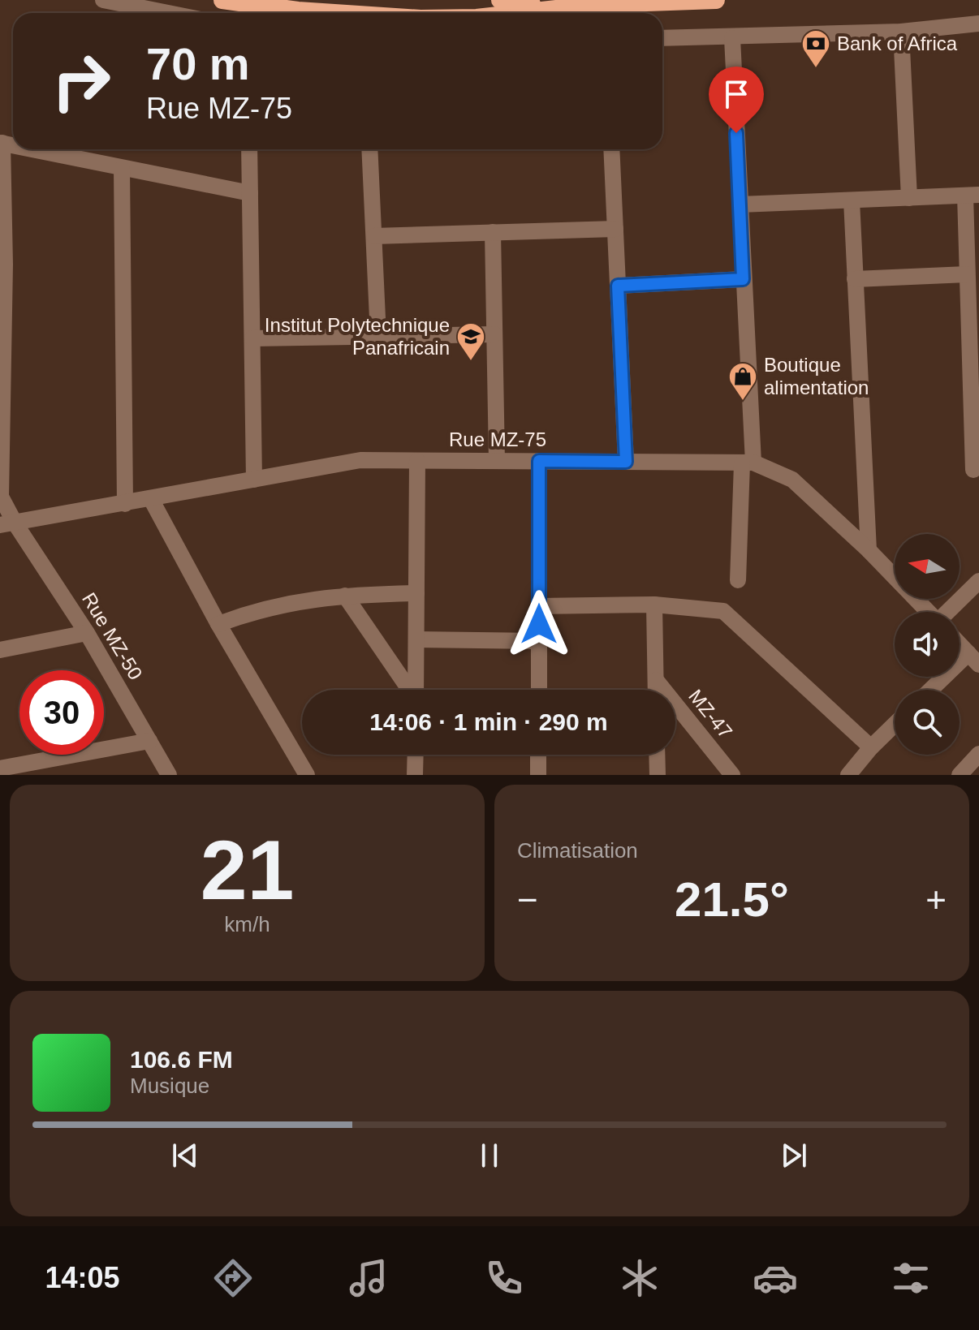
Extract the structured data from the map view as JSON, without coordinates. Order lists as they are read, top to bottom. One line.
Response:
{"streets":{"street":["Rue MZ-75","Rue MZ-50","MZ-47"]},"crossings":[["Rue MZ-75","Rue MZ-50"]],"places":{"bank":["Bank of Africa"],"school or university":["Institut Polytechnique Panafricain"],"shop":["Boutique alimentation"]},"north":"left","page":{"turn":["70 m","Rue MZ-75"],"limit":"30","trip":"14:06 · 1 min · 290 m","tile":[["21","km/h"],"Climatisation"],"heat":["−","21.5°","+"],"song":["106.6 FM","Musique"],"tabs":"14:05"}}
